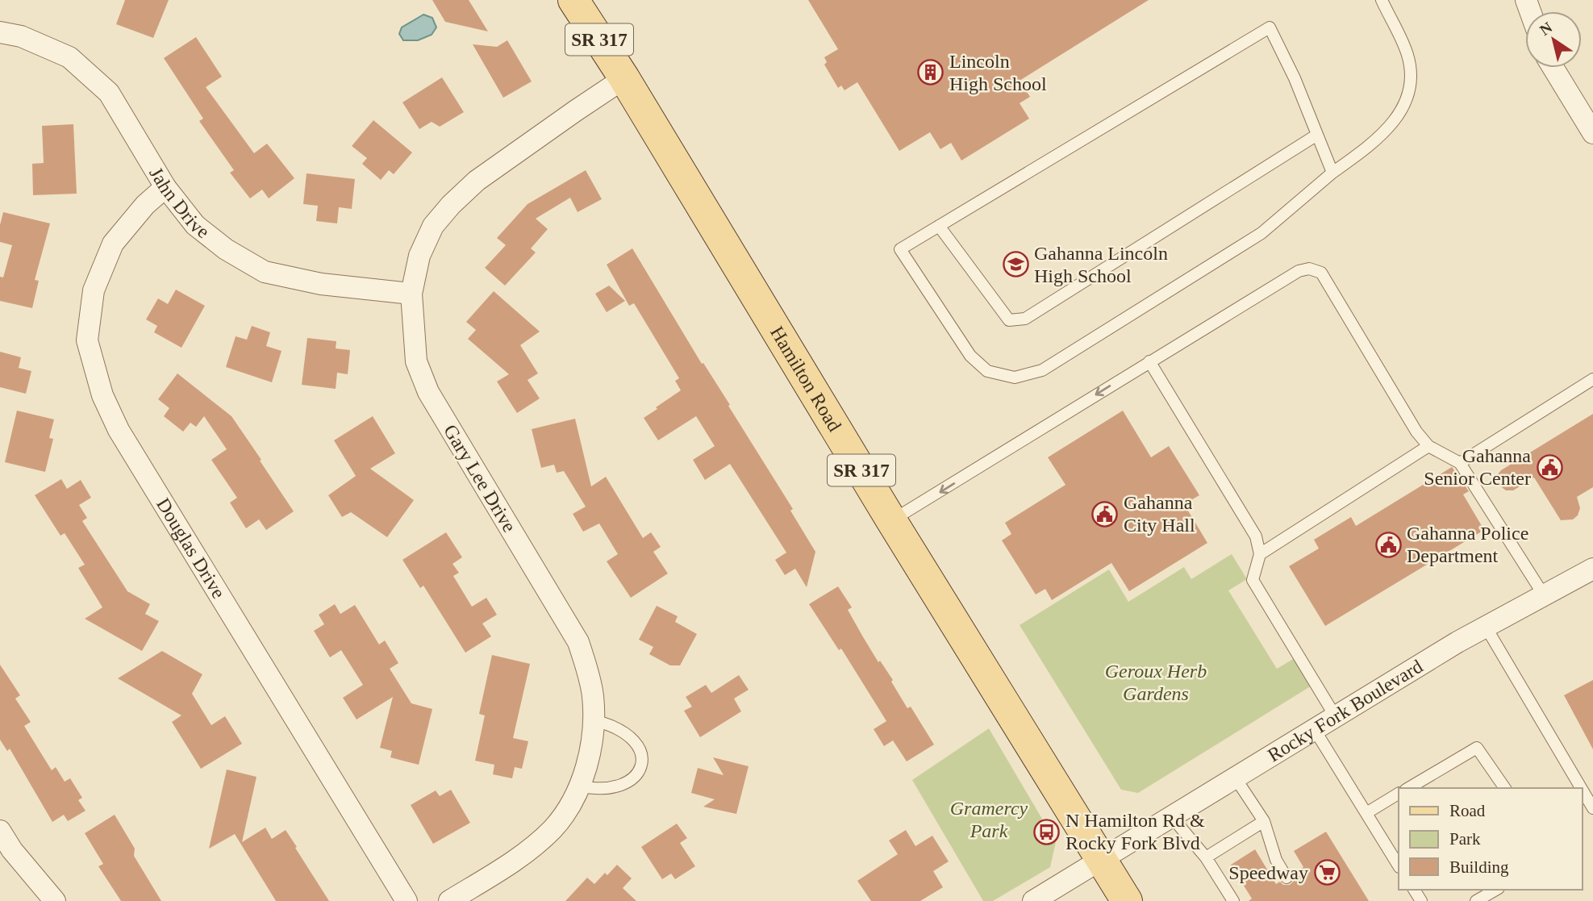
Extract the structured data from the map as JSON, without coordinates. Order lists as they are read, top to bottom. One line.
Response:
{"streets":{"main road":["SR 317","Hamilton Road"],"street":["Jahn Drive","Gary Lee Drive","Douglas Drive","Rocky Fork Boulevard"]},"crossings":[["Jahn Drive","Gary Lee Drive"],["Jahn Drive","Douglas Drive"],["Hamilton Road","Gary Lee Drive"],["Hamilton Road","Rocky Fork Boulevard"]],"parks":["Geroux Herb Gardens","Gramercy Park"],"places":{"building":["Lincoln High School"],"school or university":["Gahanna Lincoln High School"],"public building":["Gahanna Senior Center","Gahanna City Hall","Gahanna Police Department"],"bus stop":["N Hamilton Rd & Rocky Fork Blvd"],"supermarket":["Speedway"]},"legend":["Road","Park","Building"],"north":"top left"}
